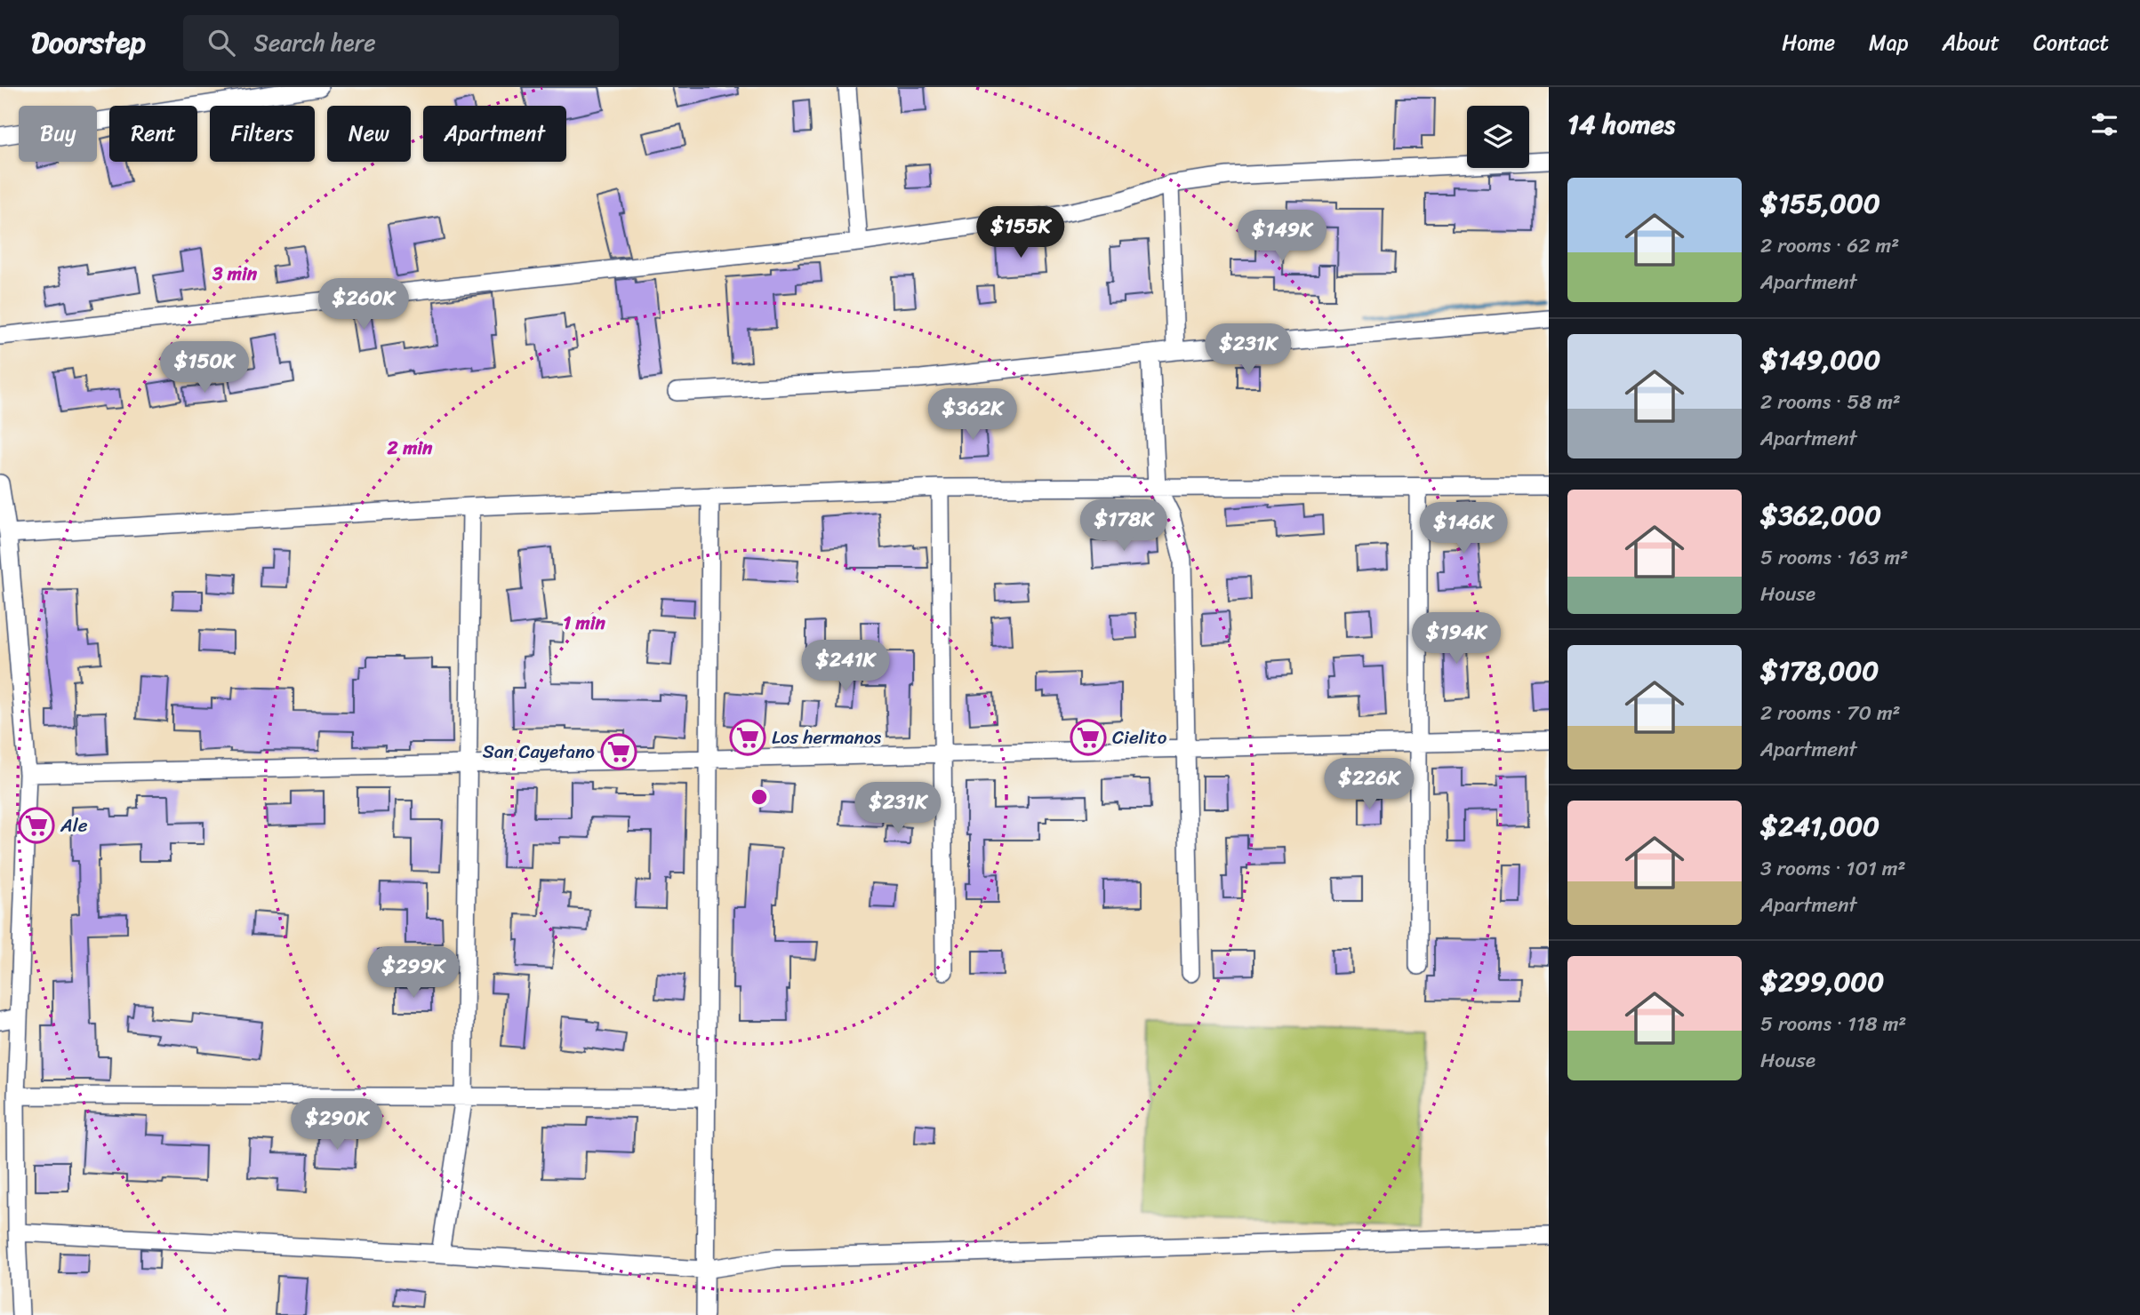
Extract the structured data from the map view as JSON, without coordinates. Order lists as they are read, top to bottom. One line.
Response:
{"places":{"supermarket":["Los hermanos","Cielito","San Cayetano","Ale"]},"page":{"header":"Doorstep","search":"Search here","nav":["Home","Map","About","Contact"],"heading":"14 homes","chip":["Buy","Rent","Filters","New","Apartment"],"list":[{"name":"$155,000","note":"2 rooms · 62 m² · Apartment"},{"name":"$149,000","note":"2 rooms · 58 m² · Apartment"},{"name":"$362,000","note":"5 rooms · 163 m² · House"},{"name":"$178,000","note":"2 rooms · 70 m² · Apartment"},{"name":"$241,000","note":"3 rooms · 101 m² · Apartment"},{"name":"$299,000","note":"5 rooms · 118 m² · House"}],"price":["$155K","$149K","$260K","$231K","$150K","$362K","$178K","$146K","$194K","$241K","$226K","$231K","$299K","$290K"]},"rings":["3 min","2 min","1 min"]}
